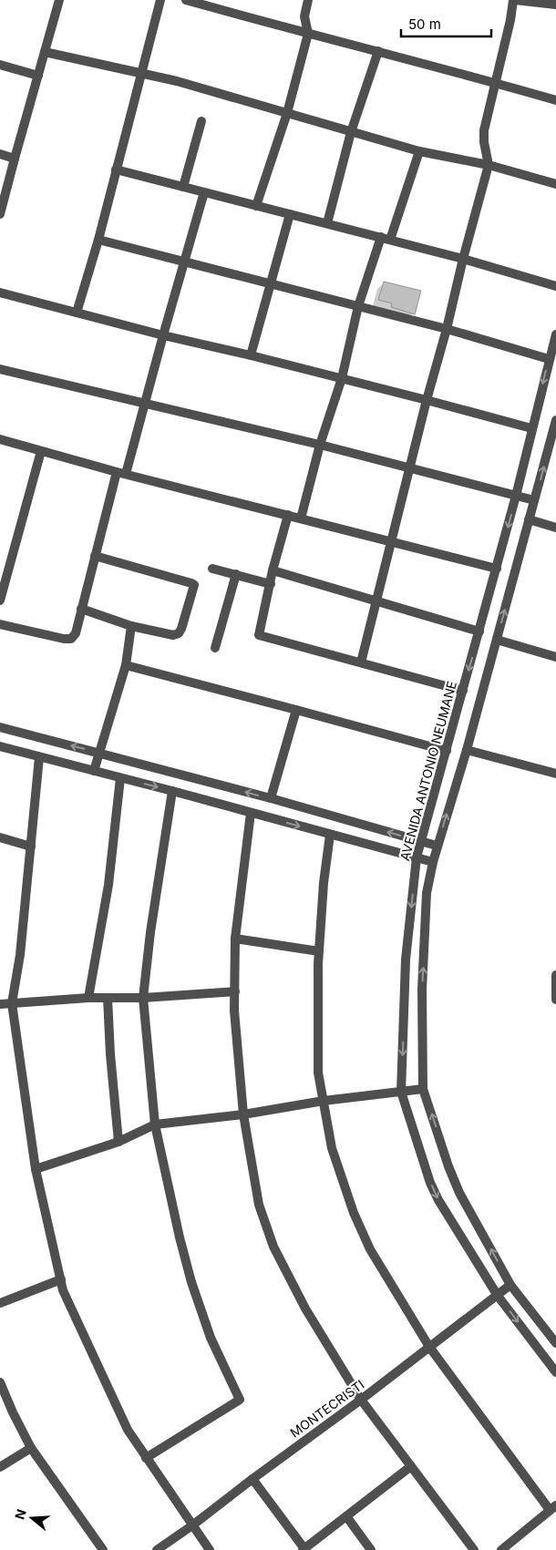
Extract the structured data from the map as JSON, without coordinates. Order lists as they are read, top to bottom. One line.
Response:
{"streets":{"street":["AVENIDA ANTONIO NEUMANE","MONTECRISTI"]},"crossings":[["AVENIDA ANTONIO NEUMANE","MONTECRISTI"]],"scale_bar":"50 m","north":"left"}
